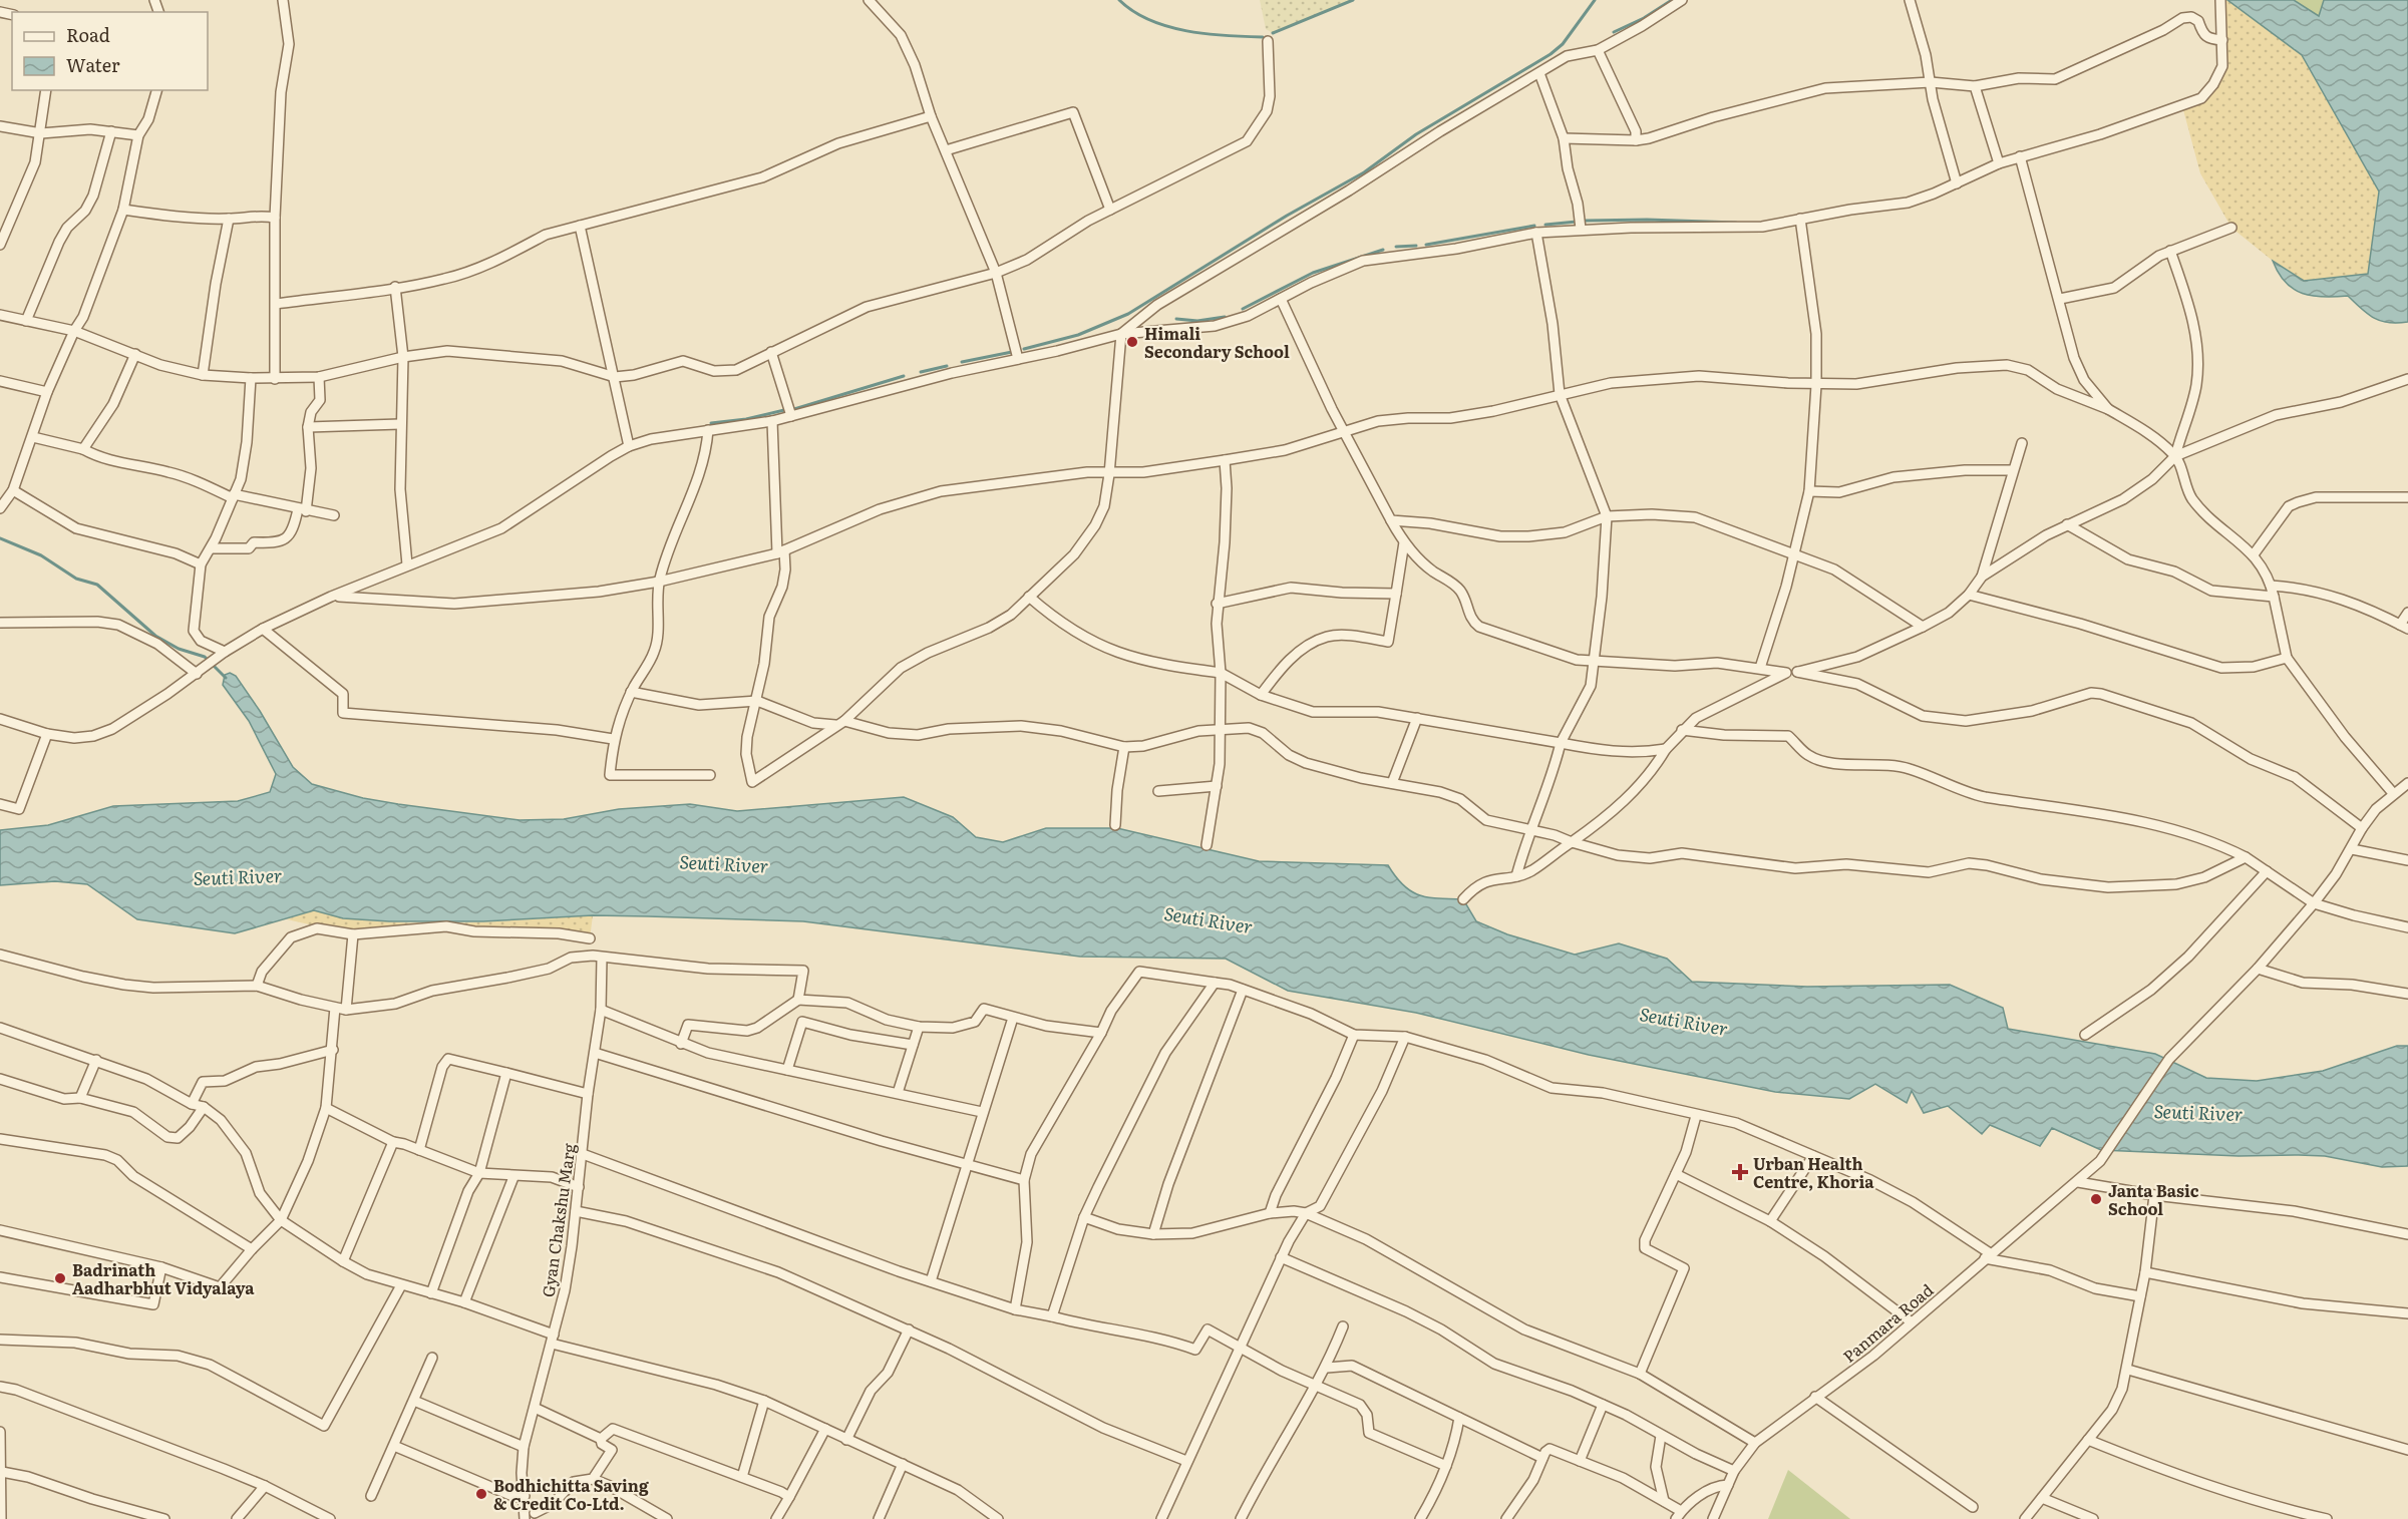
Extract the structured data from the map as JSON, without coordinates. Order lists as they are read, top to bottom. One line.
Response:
{"streets":{"street":["Gyan Chakshu Marg","Panmara Road"]},"water":["Seuti River"],"places":{"other":["Himali Secondary School","Janta Basic School","Badrinath Aadharbhut Vidyalaya","Bodhichitta Saving & Credit Co-Ltd."],"health":["Urban Health Centre, Khoria"]},"legend":["Road","Water"]}
